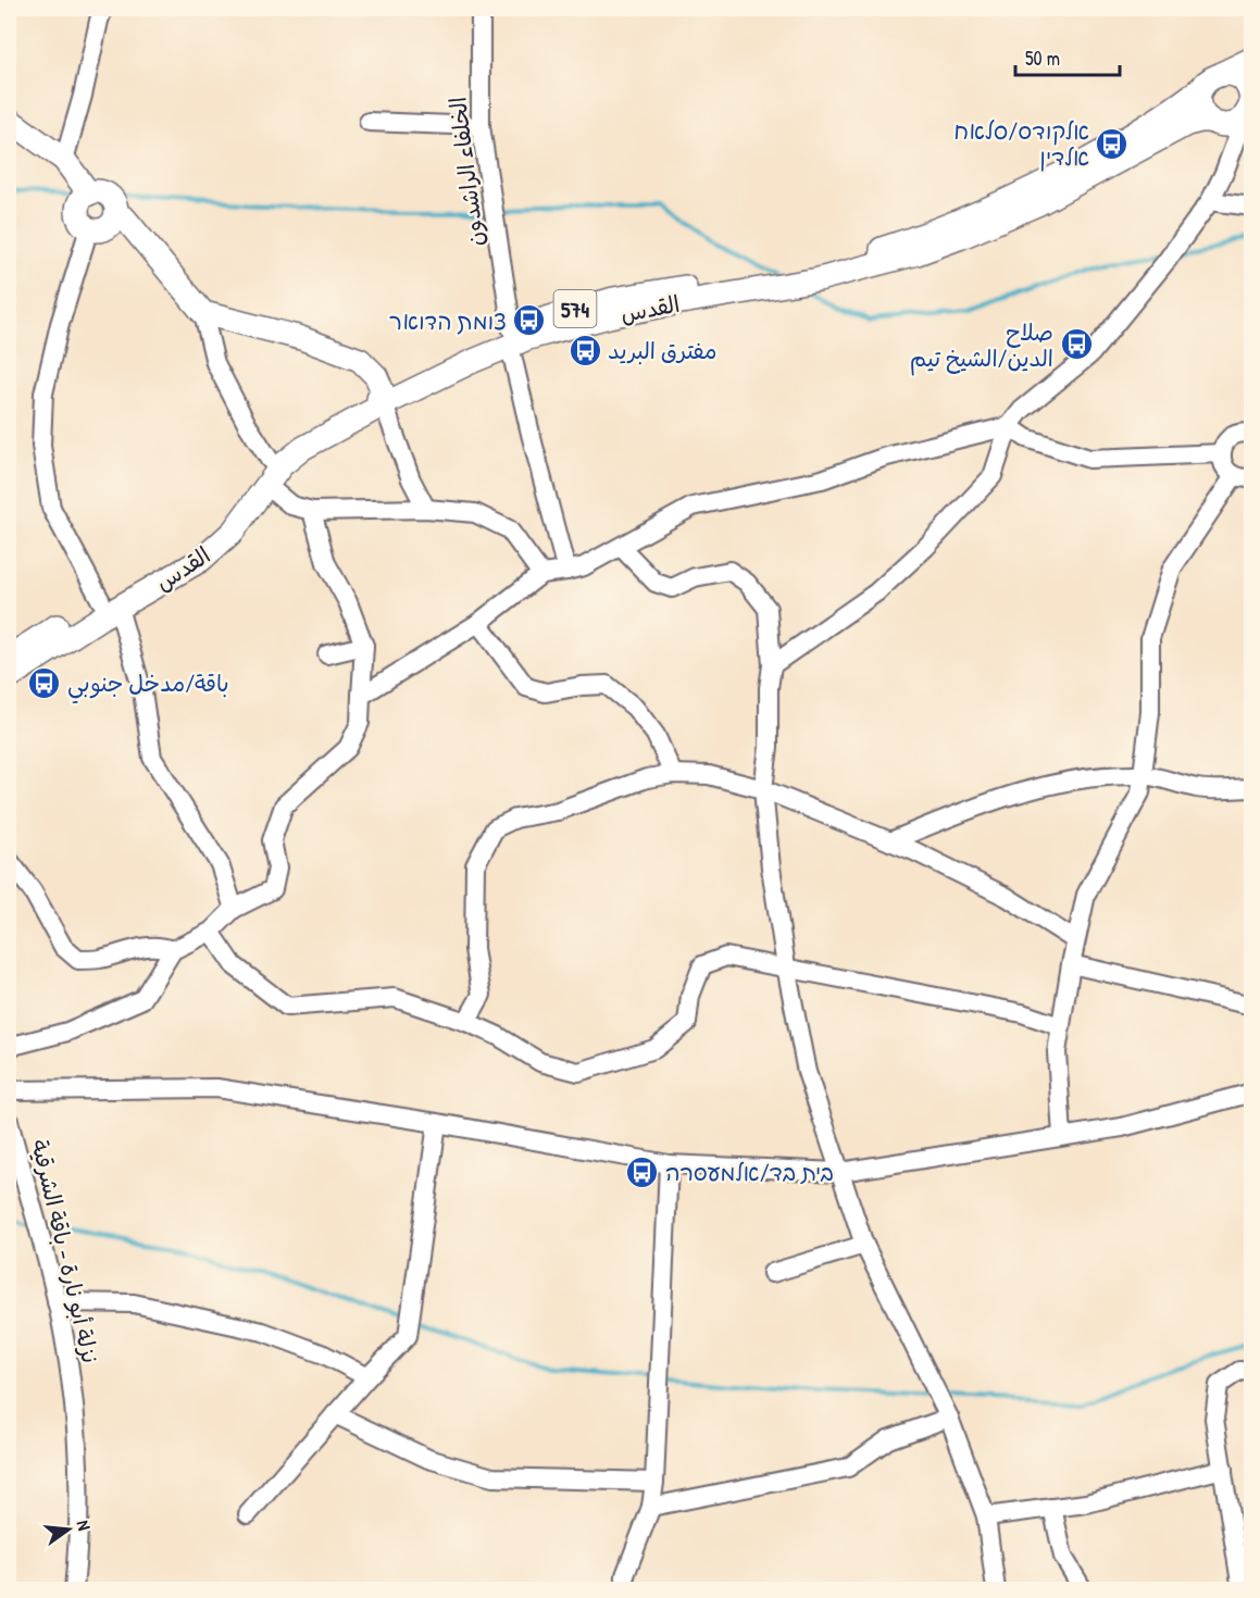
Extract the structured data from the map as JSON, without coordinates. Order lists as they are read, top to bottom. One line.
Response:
{"streets":{"main road":["574","القدس"],"street":["الخلفاء الراشدون","نزلة أبو نارة - باقة الشرقية"]},"crossings":[["الخلفاء الراشدون","القدس"],["574","القدس"]],"places":{"bus stop":["אלקודס/סלאח אלדין","צומת הדואר","صلاح الدين/الشيخ تيم","مفترق البريد","باقة/مدخل جنوبي","בית בד/אלמעסרה"]},"scale_bar":"50 m","north":"right"}
